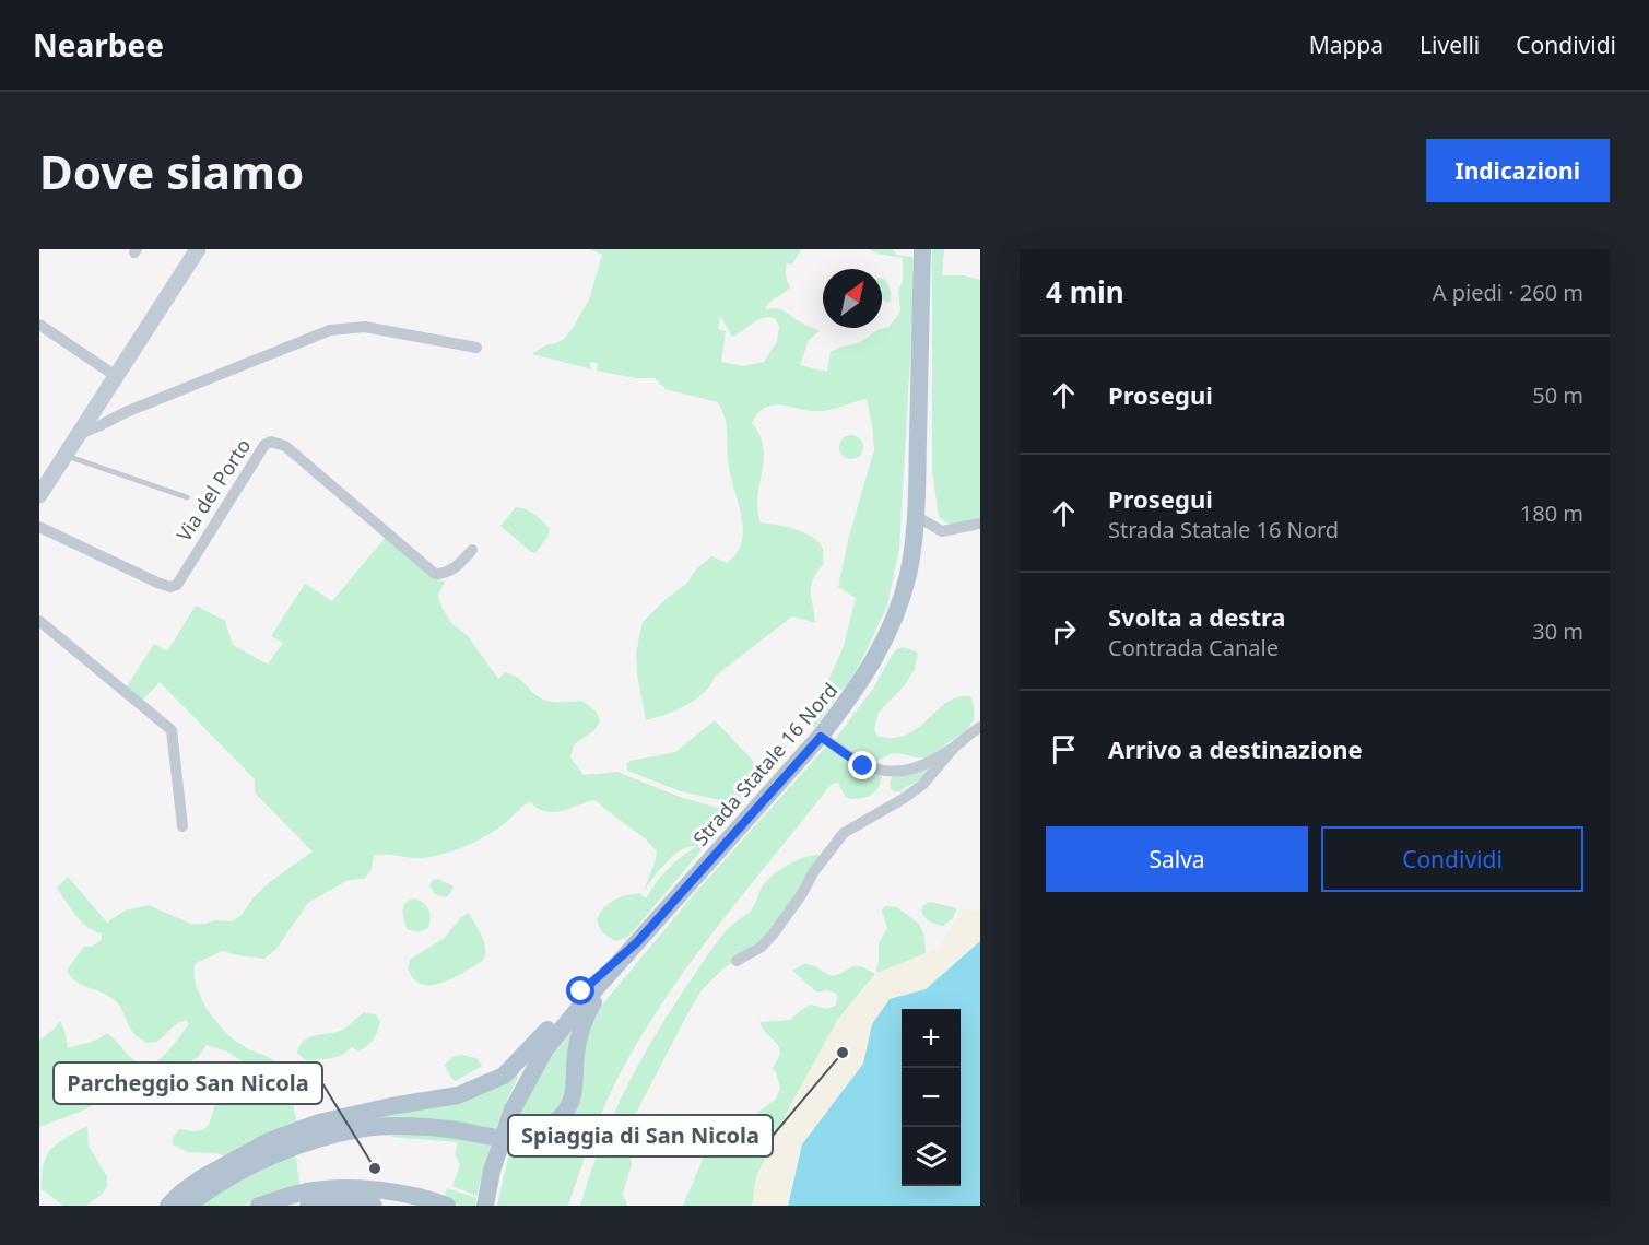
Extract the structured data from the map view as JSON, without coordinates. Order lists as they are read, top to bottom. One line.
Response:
{"streets":{"main road":["Strada Statale 16 Nord"],"street":["Via del Porto"]},"places":["Spiaggia di San Nicola","Parcheggio San Nicola"],"north":"top right","page":{"header":"Nearbee","nav":["Mappa","Livelli","Condividi"],"buttons":["Indicazioni",["Salva","Condividi"]],"title":"Dove siamo","heading":["4 min","A piedi · 260 m"],"list":[["Prosegui","50 m"],["Prosegui","Strada Statale 16 Nord","180 m"],["Svolta a destra","Contrada Canale","30 m"],"Arrivo a destinazione"],"map_buttons":["+","−"]}}
